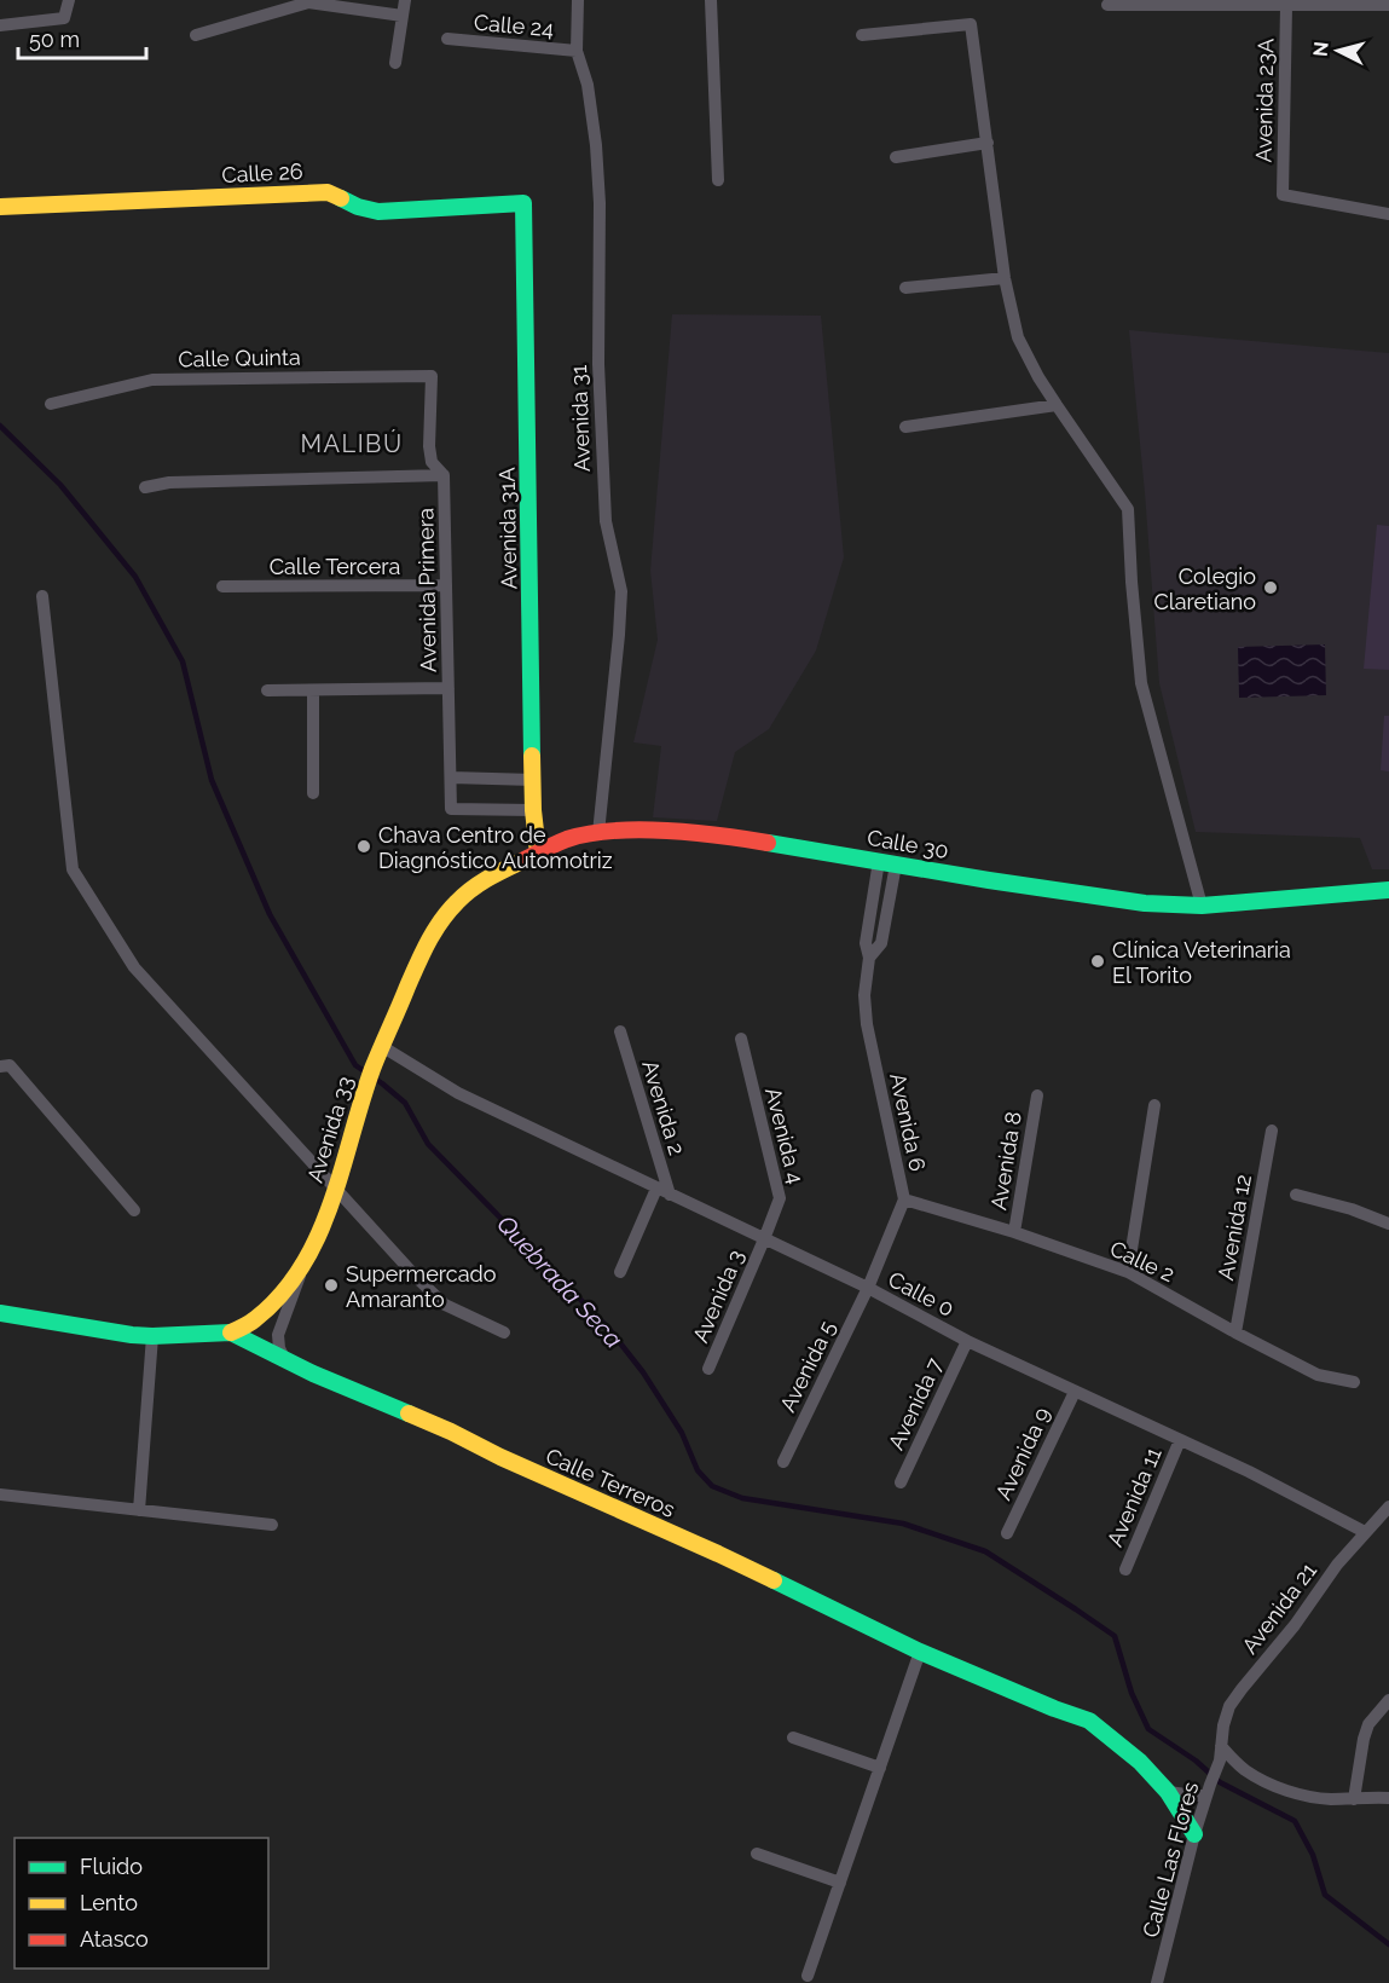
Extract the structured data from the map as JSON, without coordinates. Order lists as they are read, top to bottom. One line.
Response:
{"streets":{"street":["Calle 24","Avenida 23A","Calle 26","Calle Quinta","Avenida 31","Avenida 31A","Calle Tercera","Avenida Primera","Calle 30","Avenida 2","Avenida 6","Avenida 33","Avenida 4","Avenida 8","Avenida 12","Calle 2","Calle 0","Avenida 3","Avenida 5","Avenida 7","Avenida 9","Calle Terreros","Avenida 11","Avenida 21","Calle Las Flores"]},"crossings":[["Calle 24","Avenida 31"],["Calle 26","Avenida 31A"],["Calle Quinta","Avenida Primera"],["Avenida 31","Calle 30"],["Avenida 31A","Avenida Primera"],["Avenida 31A","Calle 30"],["Calle Tercera","Avenida Primera"],["Calle 30","Avenida 6"],["Calle 30","Avenida 33"],["Avenida 2","Calle 0"],["Avenida 6","Calle 2"],["Avenida 6","Calle 0"],["Avenida 6","Avenida 5"],["Avenida 33","Calle 0"],["Avenida 33","Calle Terreros"],["Avenida 4","Calle 0"],["Avenida 4","Avenida 3"],["Avenida 8","Calle 2"],["Avenida 12","Calle 2"],["Calle 0","Avenida 3"],["Calle 0","Avenida 5"],["Calle 0","Avenida 7"],["Calle 0","Avenida 9"],["Calle 0","Avenida 11"],["Calle 0","Avenida 21"],["Calle Terreros","Calle Las Flores"],["Avenida 21","Calle Las Flores"]],"districts":["MALIBÚ"],"water":["Quebrada Seca"],"places":["Colegio Claretiano","Chava Centro de Diagnóstico Automotriz","Clínica Veterinaria El Torito","Supermercado Amaranto"],"legend":["Fluido","Lento","Atasco"],"scale_bar":"50 m","north":"left"}
